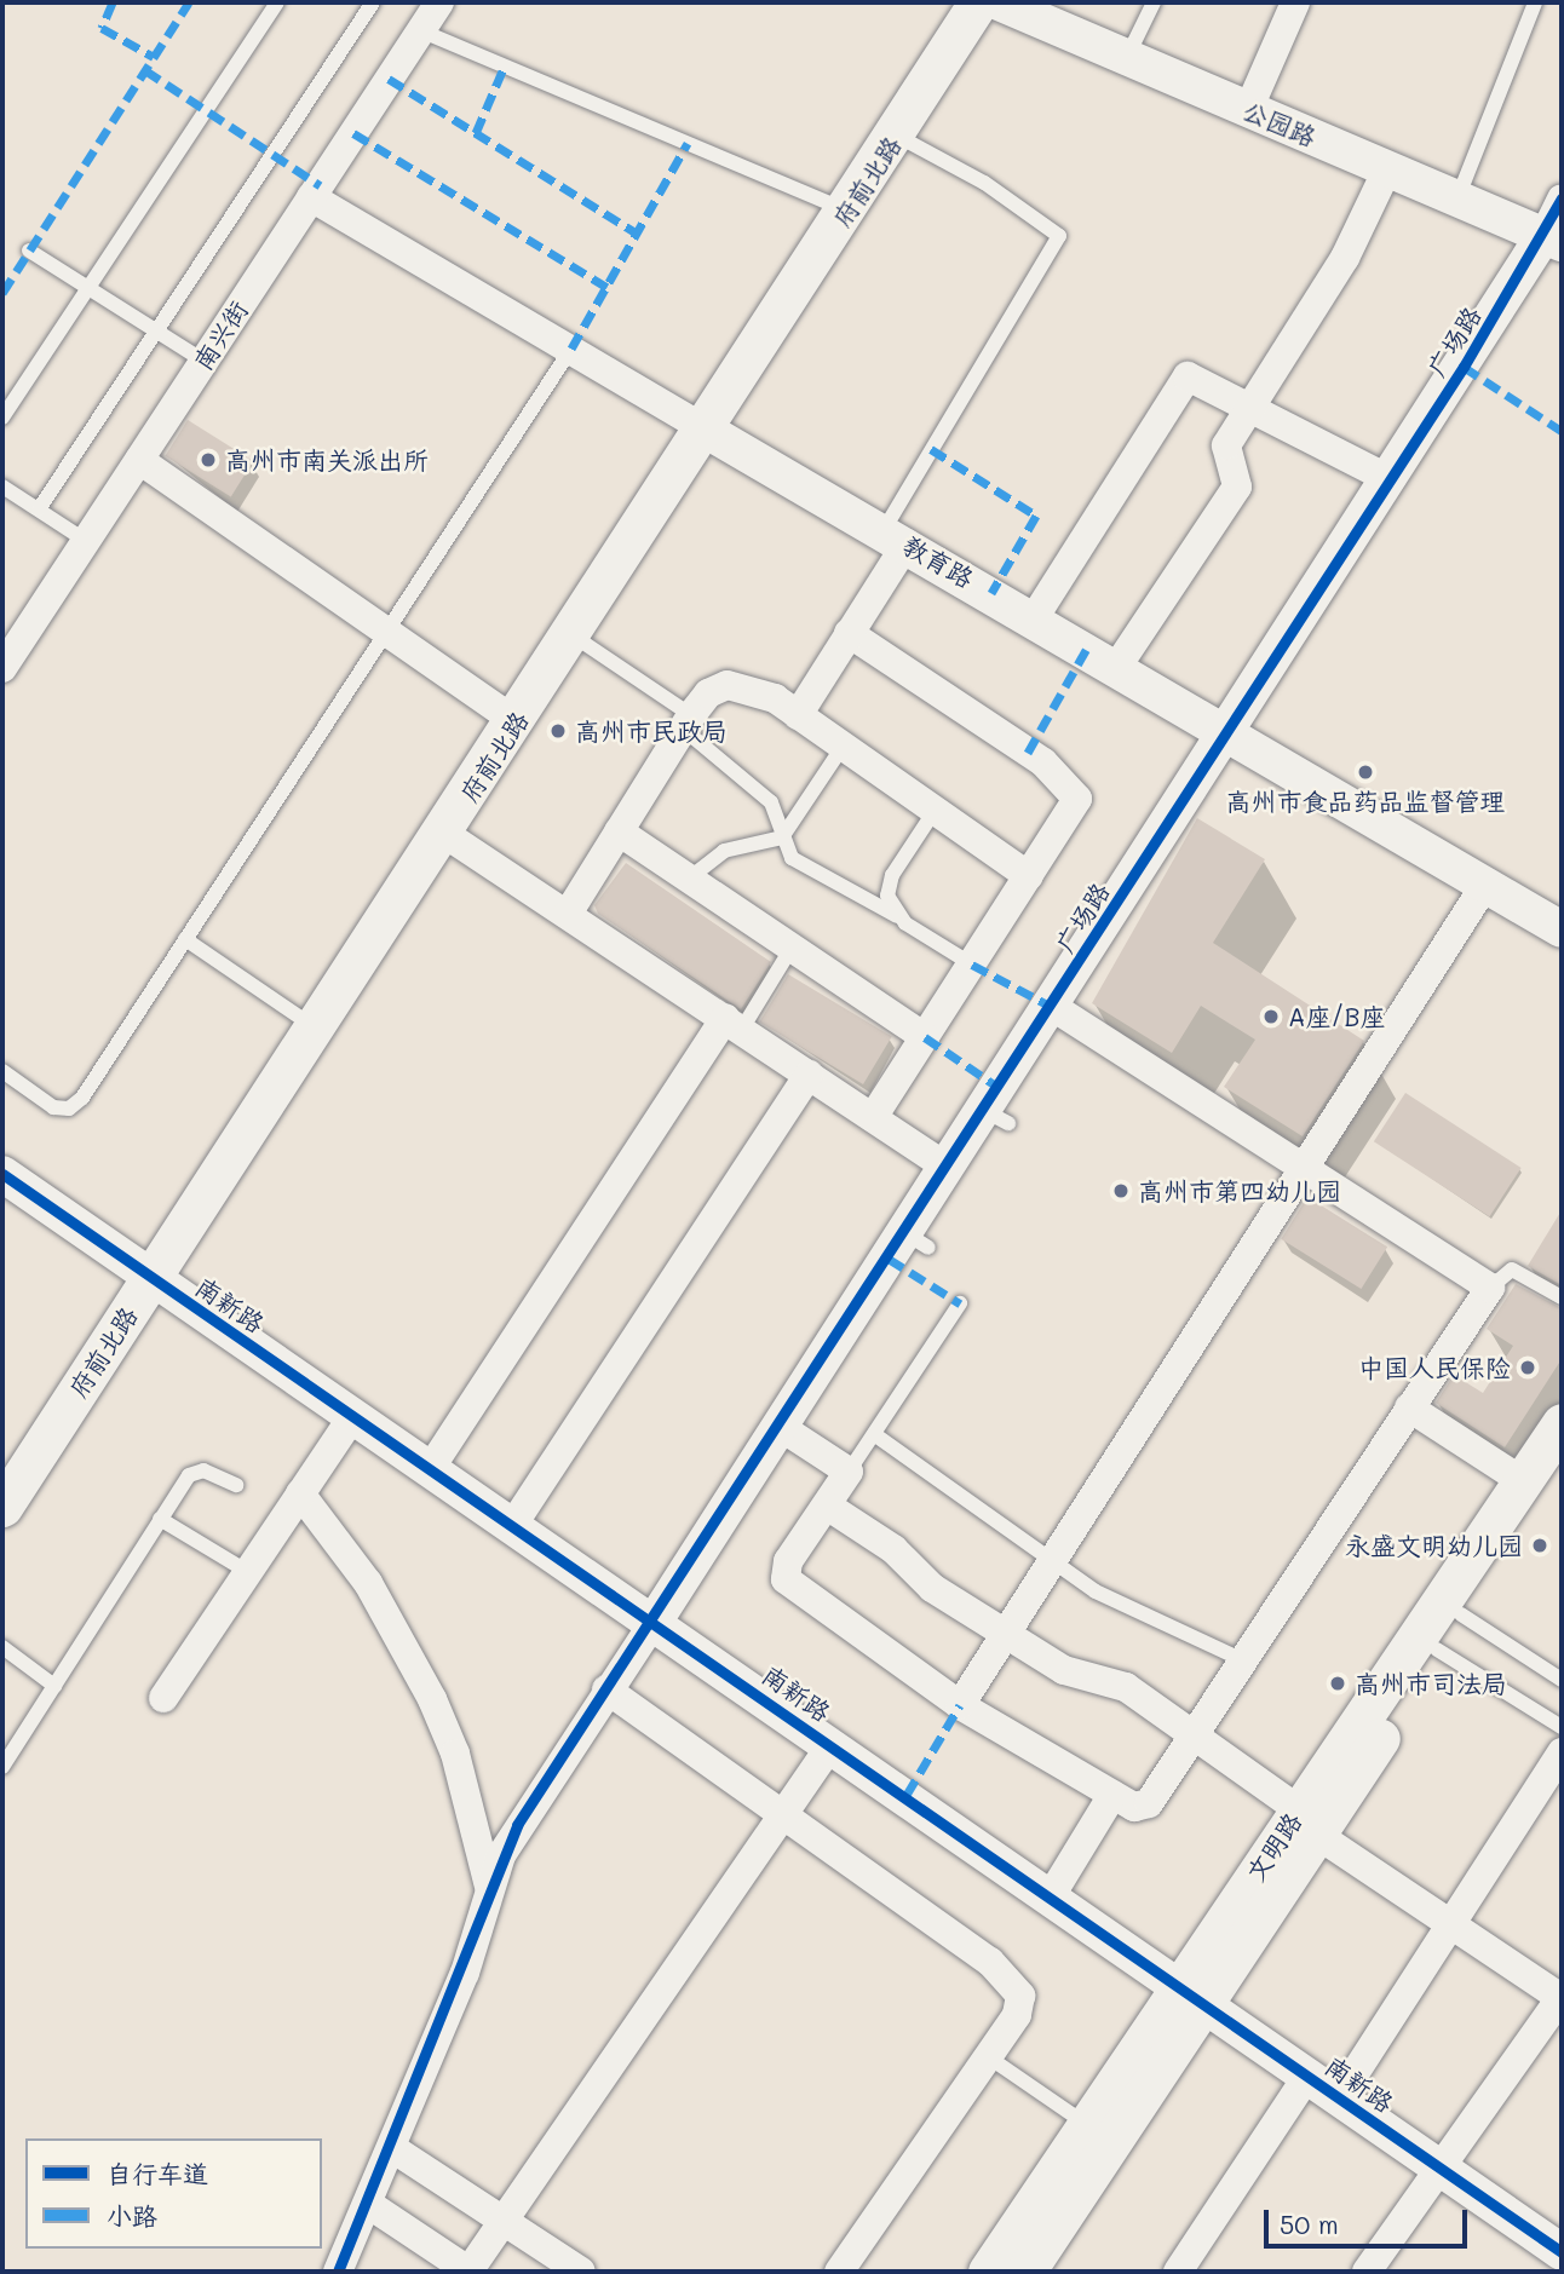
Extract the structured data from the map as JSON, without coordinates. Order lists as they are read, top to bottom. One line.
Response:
{"streets":{"main road":["府前北路","文明路"],"street":["公园路","南兴街","广场路","教育路","南新路"]},"crossings":[["公园路","广场路"],["府前北路","教育路"],["府前北路","南新路"],["南兴街","教育路"],["广场路","教育路"],["广场路","南新路"],["南新路","文明路"]],"places":["高州市南关派出所","高州市民政局","高州市食品药品监督管理","A座/B座","高州市第四幼儿园","中国人民保险","永盛文明幼儿园","高州市司法局"],"legend":["自行车道","小路"],"scale_bar":"50 m"}
